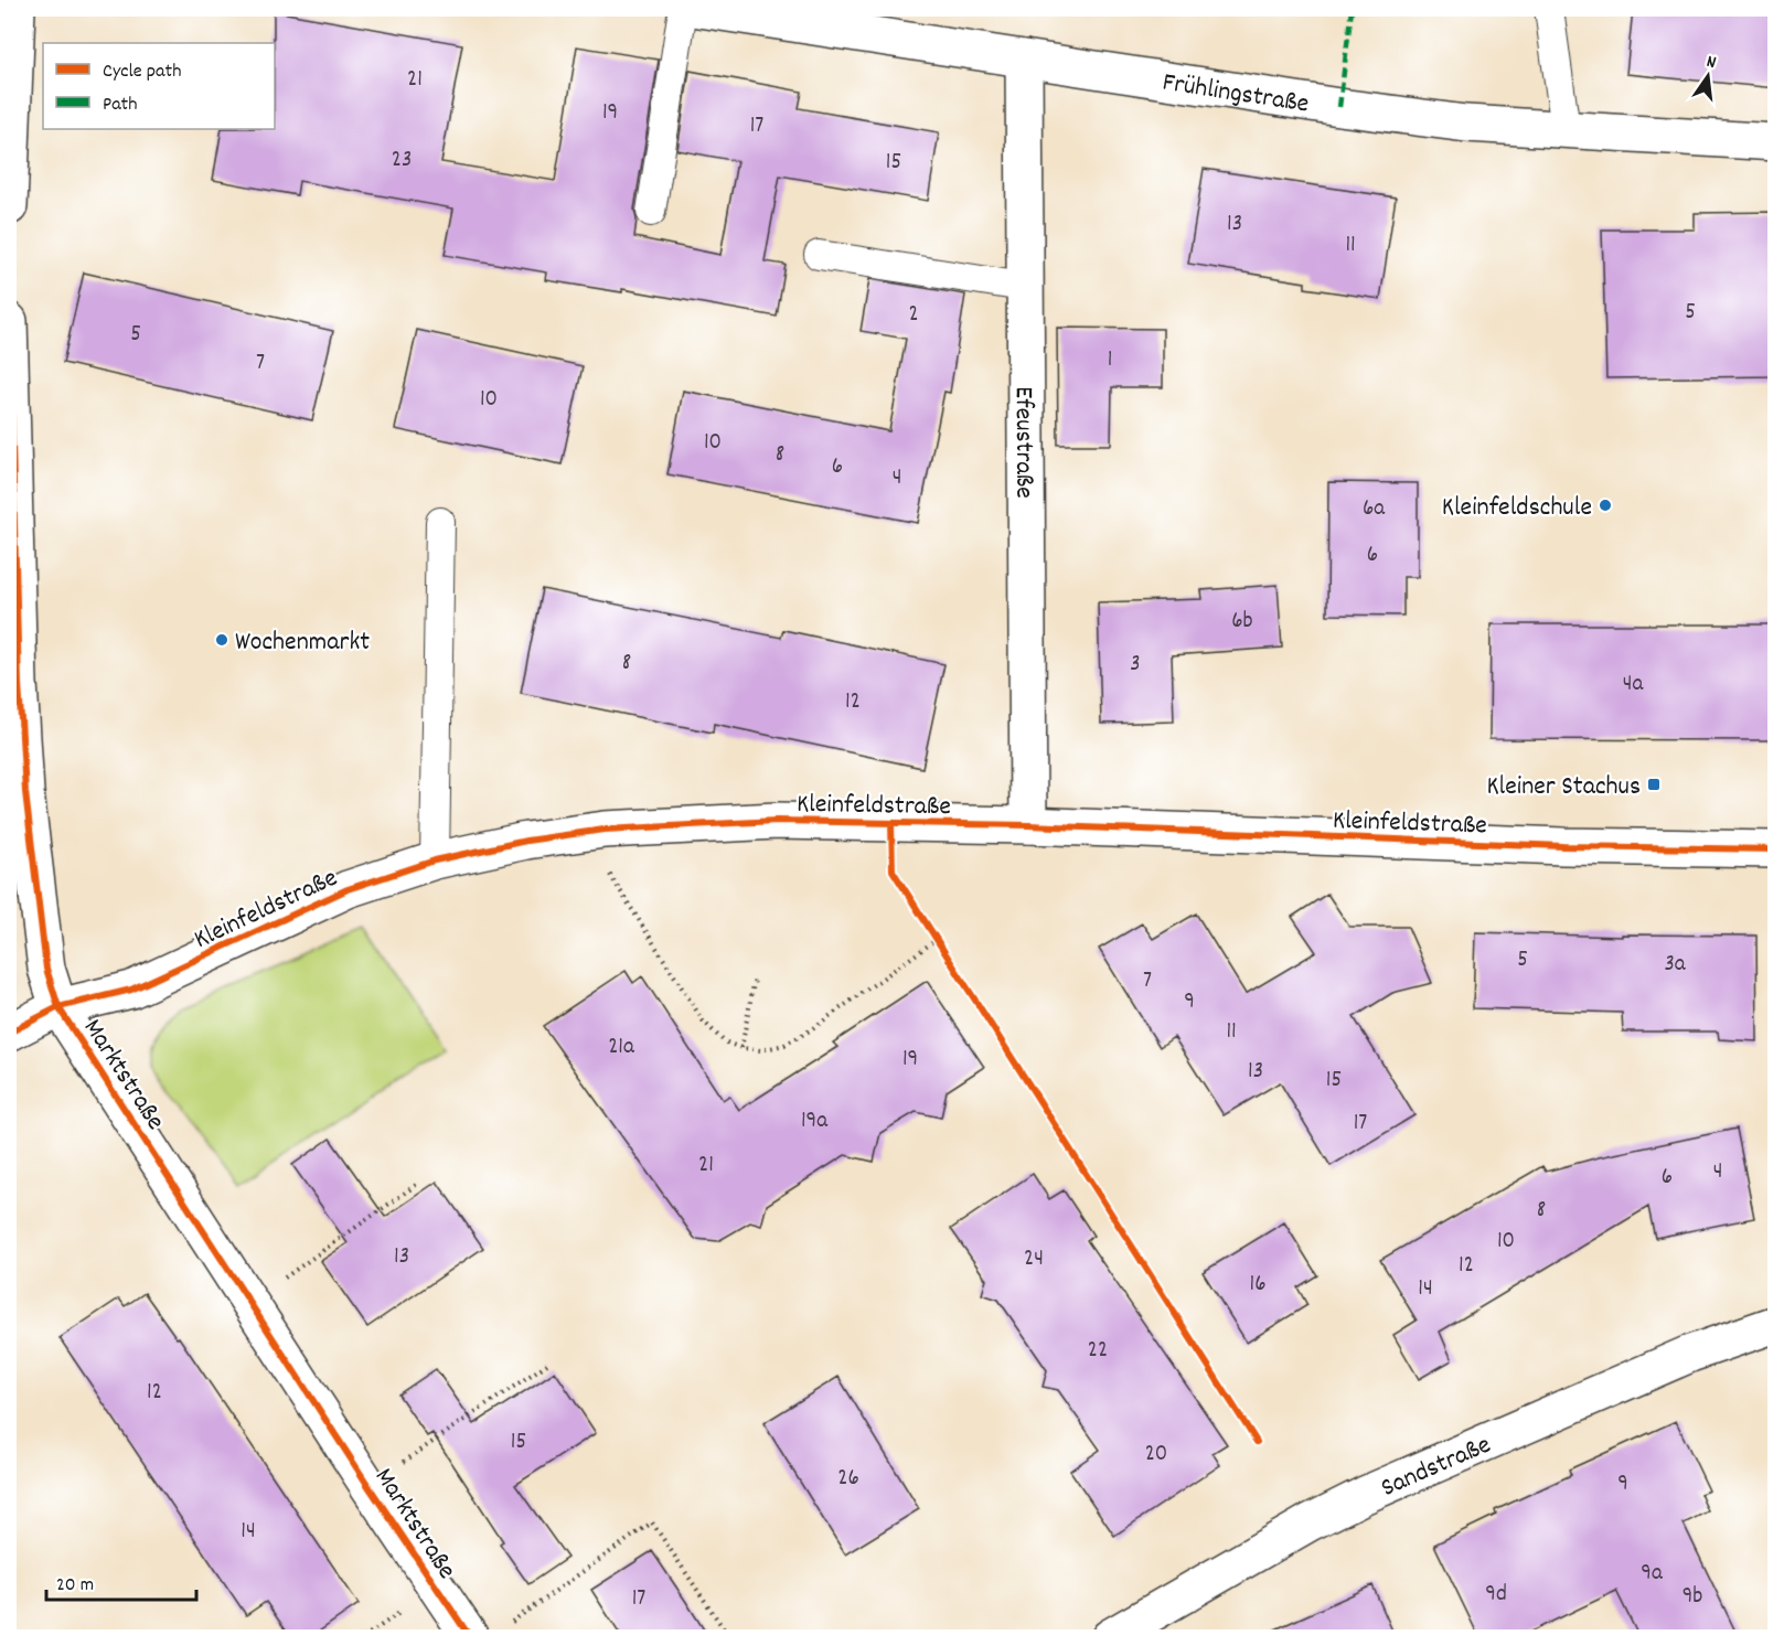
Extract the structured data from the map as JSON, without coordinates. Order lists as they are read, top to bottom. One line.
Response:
{"streets":{"street":["Frühlingstraße","Efeustraße","Kleinfeldstraße","Marktstraße","Sandstraße"]},"crossings":[["Frühlingstraße","Efeustraße"],["Efeustraße","Kleinfeldstraße"],["Kleinfeldstraße","Marktstraße"]],"places":{"other":["Kleinfeldschule","Wochenmarkt"],"transit":["Kleiner Stachus"]},"house_numbers":["21","19","17","23","15","13","11","5","2","5","1","7","10","10","8","6","4","6a","6","6b","8","3","4a","12","5","3a","7","9","11","21a","19","13","15","19a","17","21","4","6","8","10","13","24","12","16","14","22","12","15","20","26","9","14","9a","9d","9b","17"],"legend":["Cycle path","Path"],"scale_bar":"20 m","north":"top"}
